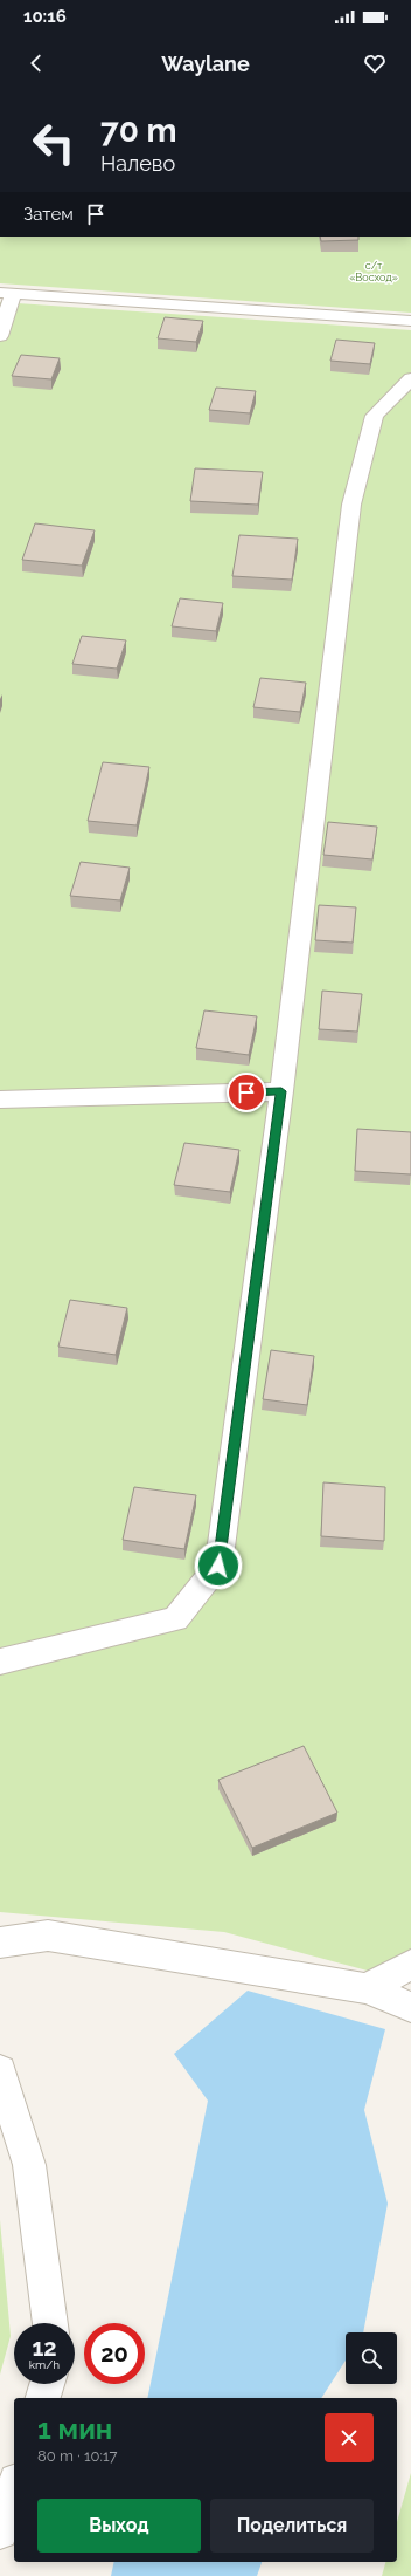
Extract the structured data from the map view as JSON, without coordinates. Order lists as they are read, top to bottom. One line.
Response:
{"parks":["с/т «Восход»"],"page":{"status":"10:16","header":"Waylane","turn":["70 m","Налево"],"then":"Затем","speed":"12 km/h","limit":"20","heading":["1 мин","80 m · 10:17"],"buttons":["Выход","Поделиться"]}}
